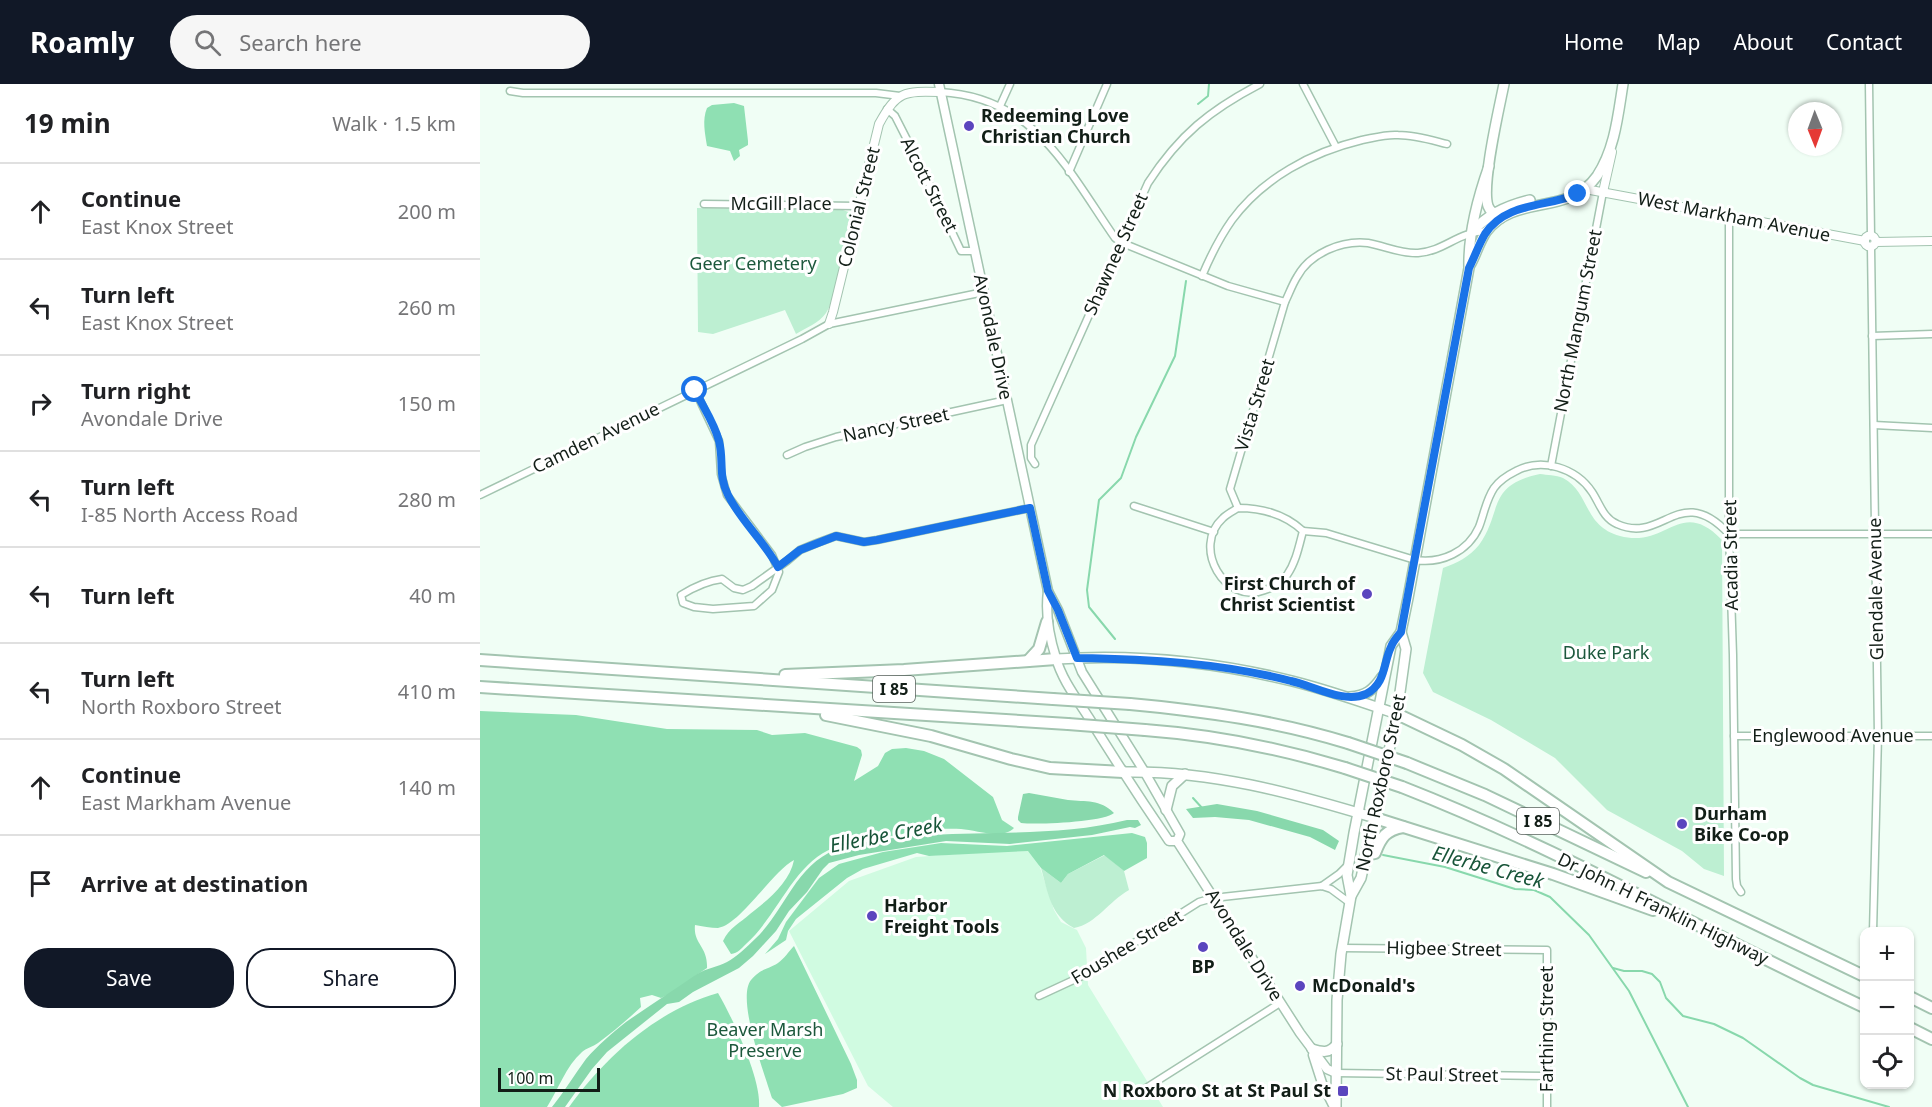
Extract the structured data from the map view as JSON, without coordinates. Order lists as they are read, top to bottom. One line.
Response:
{"streets":{"highway":["I 85","Dr John H Franklin Highway"],"main road":["North Mangum Street","Avondale Drive","North Roxboro Street"],"street":["Alcott Street","McGill Place","Colonial Street","West Markham Avenue","Shawnee Street","Vista Street","Nancy Street","Camden Avenue","Acadia Street","Glendale Avenue","Englewood Avenue","Foushee Street","Higbee Street","Farthing Street","St Paul Street"]},"crossings":[["Alcott Street","Colonial Street"],["Alcott Street","Avondale Drive"],["McGill Place","Colonial Street"],["Colonial Street","Camden Avenue"],["West Markham Avenue","North Mangum Street"],["West Markham Avenue","Acadia Street"],["West Markham Avenue","Glendale Avenue"],["Avondale Drive","Nancy Street"],["Avondale Drive","Camden Avenue"],["Avondale Drive","North Roxboro Street"],["Avondale Drive","Foushee Street"],["Avondale Drive","St Paul Street"],["Vista Street","North Roxboro Street"],["Acadia Street","Englewood Avenue"],["Glendale Avenue","Englewood Avenue"],["I 85","Dr John H Franklin Highway"],["North Roxboro Street","Higbee Street"],["North Roxboro Street","St Paul Street"],["Higbee Street","Farthing Street"],["Farthing Street","St Paul Street"]],"water":["Ellerbe Creek"],"parks":["Geer Cemetery","Duke Park","Beaver Marsh Preserve"],"places":{"other":["Redeeming Love Christian Church","First Church of Christ Scientist","Durham Bike Co-op","Harbor Freight Tools","BP","McDonald's"],"transit":["N Roxboro St at St Paul St"]},"scale_bar":"100 m","north":"bottom","page":{"header":"Roamly","search":"Search here","nav":["Home","Map","About","Contact"],"heading":["19 min","Walk · 1.5 km"],"list":[["Continue","East Knox Street","200 m"],["Turn left","East Knox Street","260 m"],["Turn right","Avondale Drive","150 m"],["Turn left","I-85 North Access Road","280 m"],["Turn left","40 m"],["Turn left","North Roxboro Street","410 m"],["Continue","East Markham Avenue","140 m"],"Arrive at destination"],"map_buttons":["+","−"],"buttons":["Save","Share"],"scale":"100 m"}}
